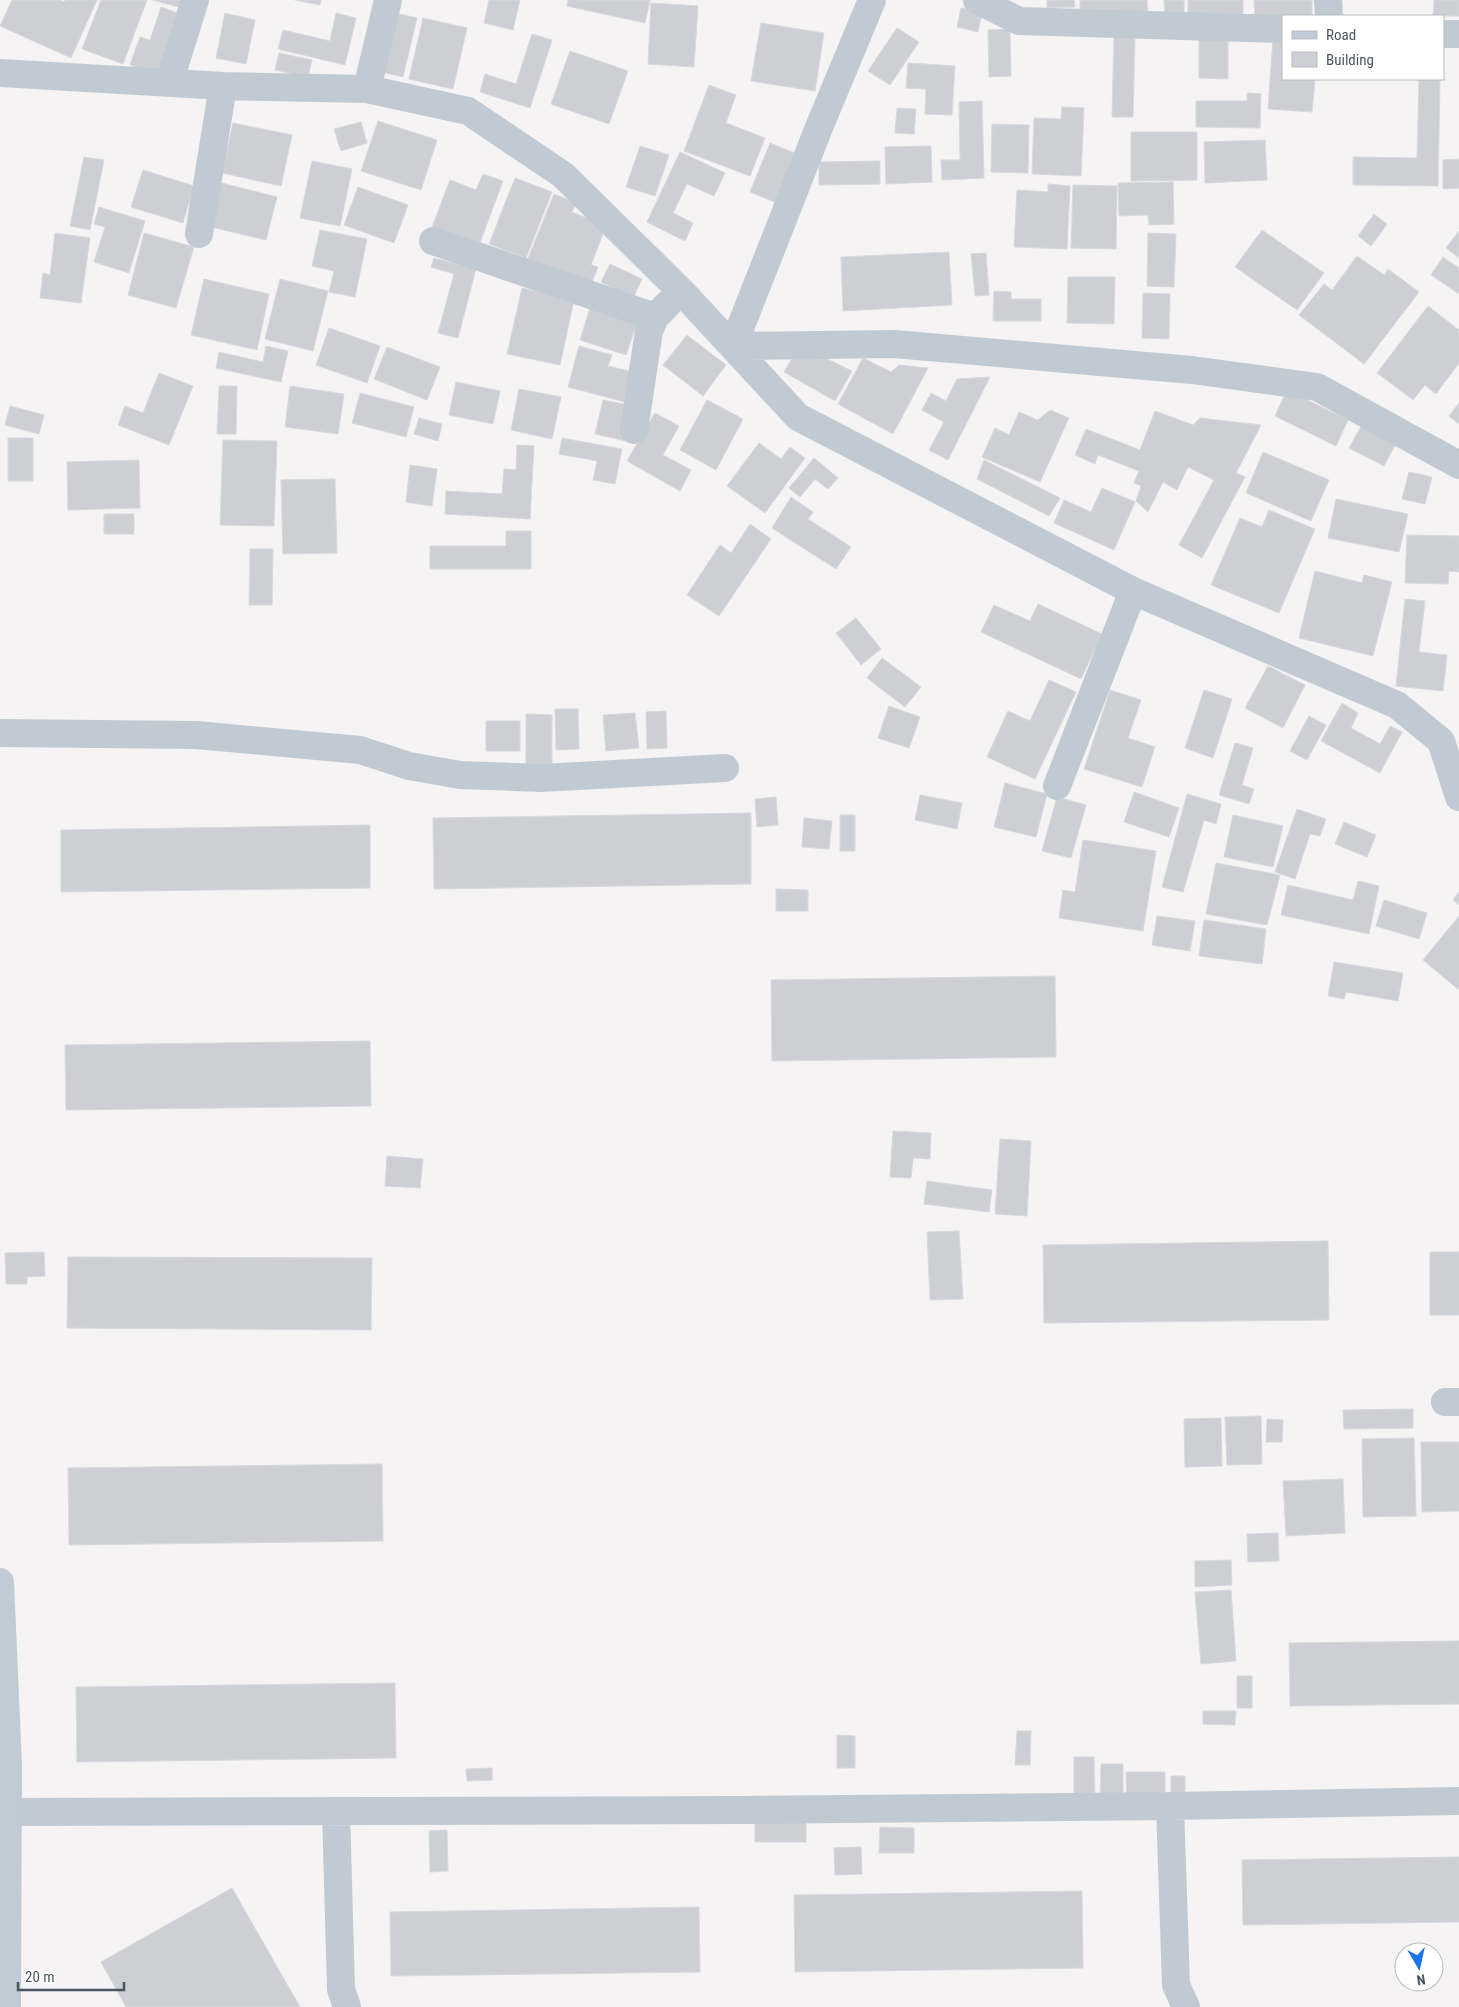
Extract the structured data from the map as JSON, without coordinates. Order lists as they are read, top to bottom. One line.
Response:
{"legend":["Road","Building"],"scale_bar":"20 m","north":"bottom"}
